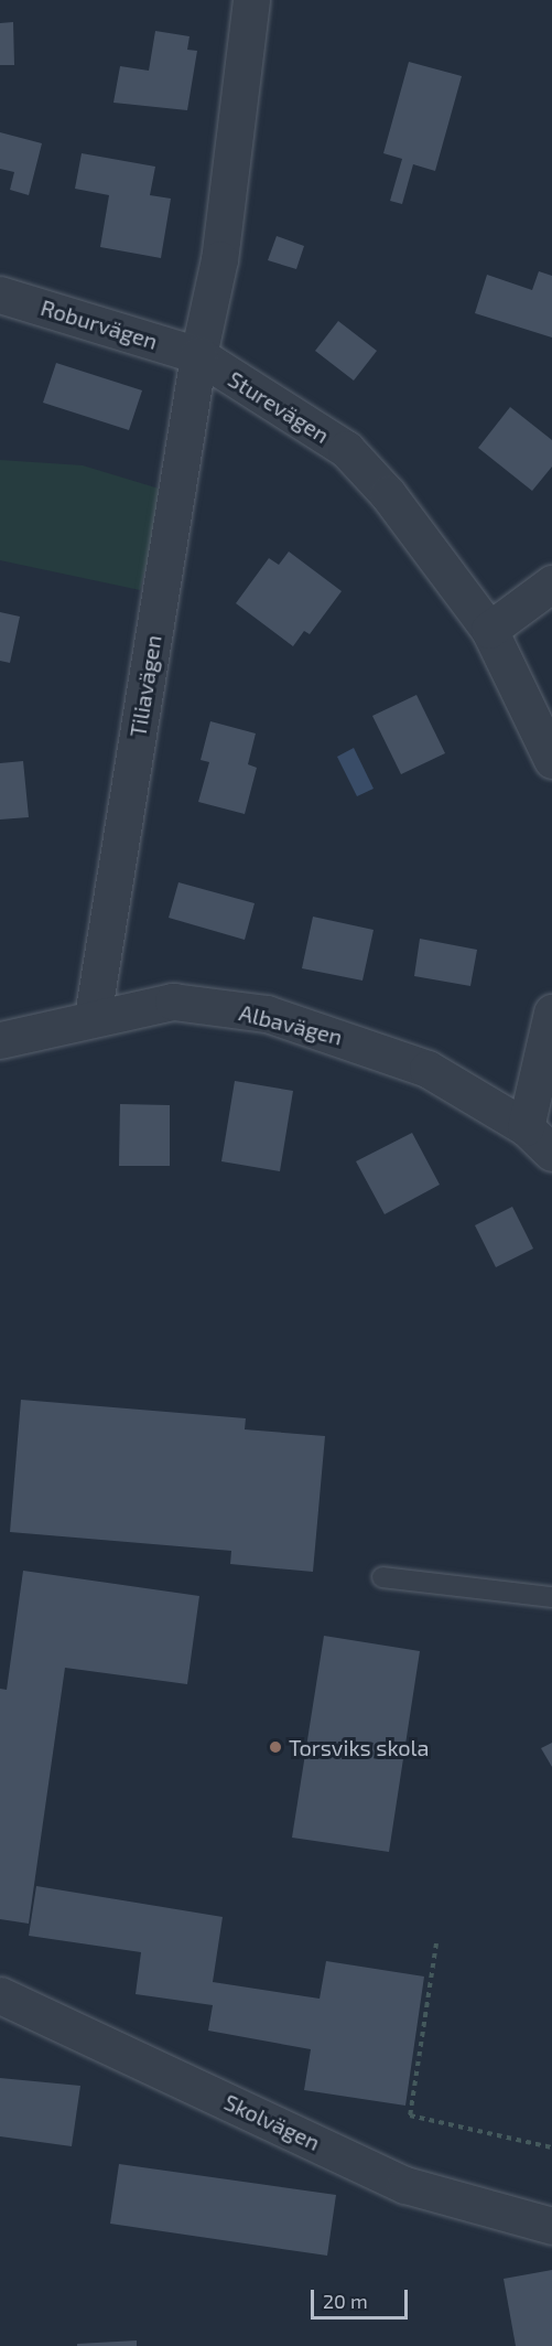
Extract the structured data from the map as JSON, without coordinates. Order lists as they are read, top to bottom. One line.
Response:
{"streets":{"street":["Roburvägen","Sturevägen","Tiliavägen","Albavägen","Skolvägen"]},"crossings":[["Roburvägen","Sturevägen"],["Roburvägen","Tiliavägen"],["Sturevägen","Tiliavägen"],["Tiliavägen","Albavägen"]],"places":["Torsviks skola"],"scale_bar":"20 m"}
